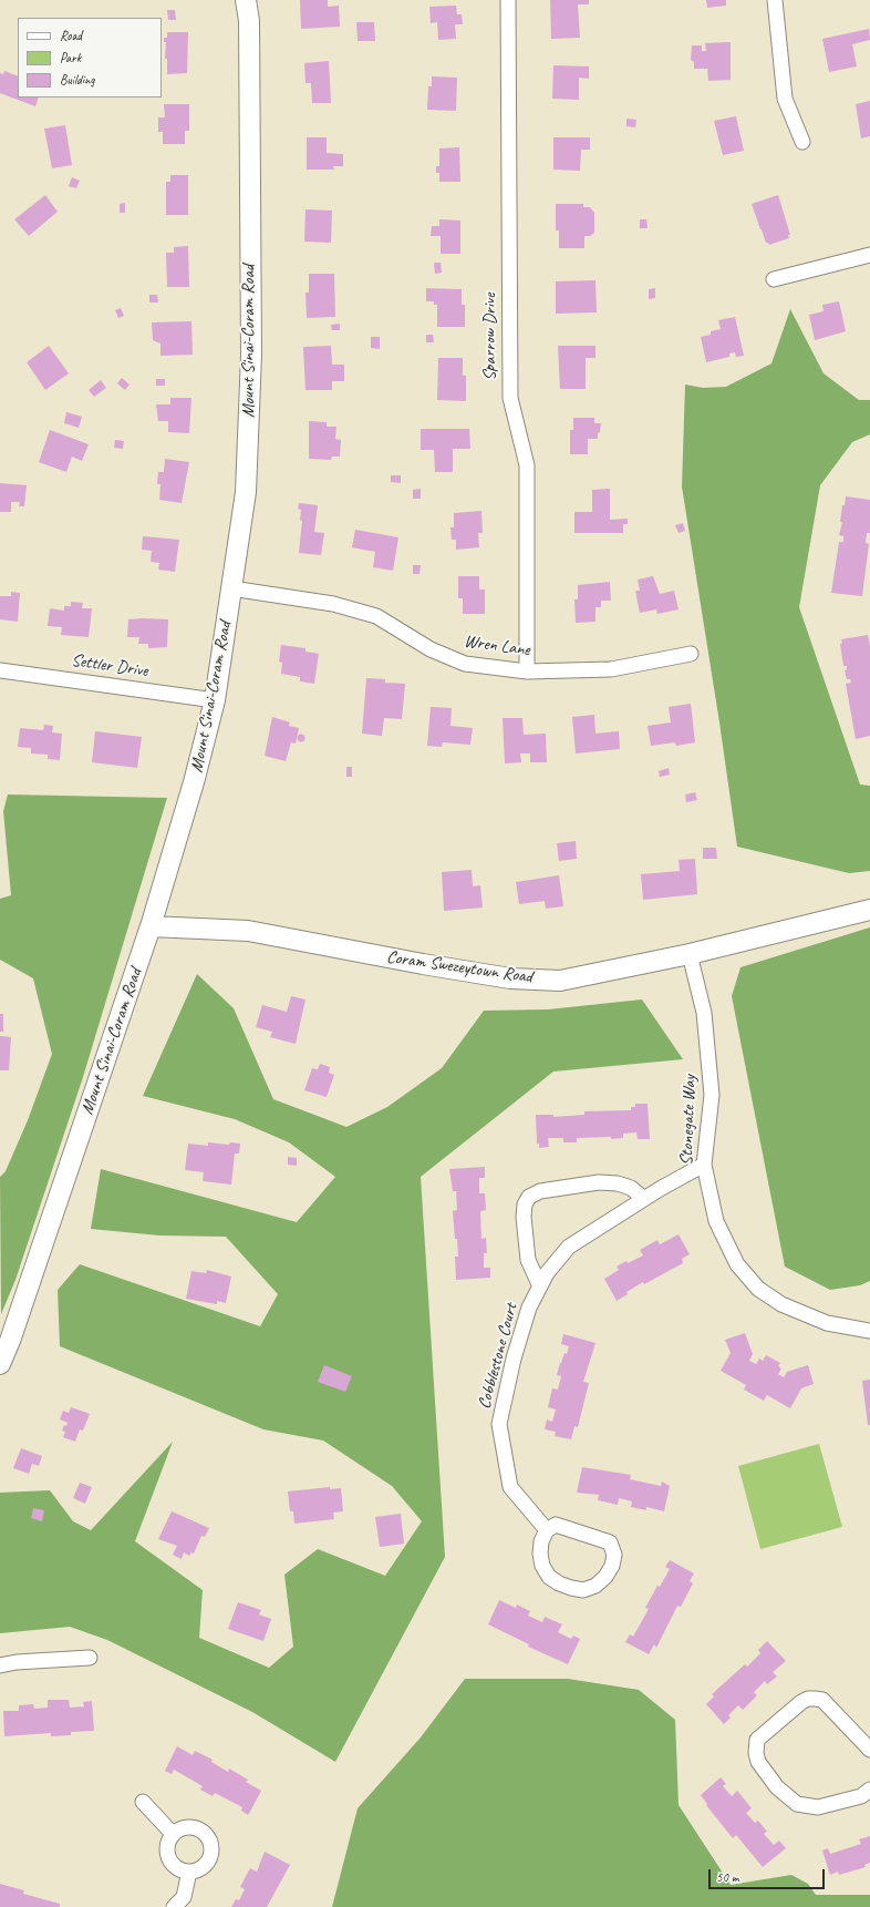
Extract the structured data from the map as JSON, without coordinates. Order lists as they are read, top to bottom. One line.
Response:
{"streets":{"main road":["Mount Sinai-Coram Road","Coram Swezeytown Road"],"street":["Sparrow Drive","Wren Lane","Settler Drive","Stonegate Way","Cobblestone Court"]},"crossings":[["Sparrow Drive","Wren Lane"],["Mount Sinai-Coram Road","Wren Lane"],["Mount Sinai-Coram Road","Settler Drive"],["Mount Sinai-Coram Road","Coram Swezeytown Road"],["Coram Swezeytown Road","Stonegate Way"],["Stonegate Way","Cobblestone Court"]],"legend":["Road","Park","Building"],"scale_bar":"50 m"}
